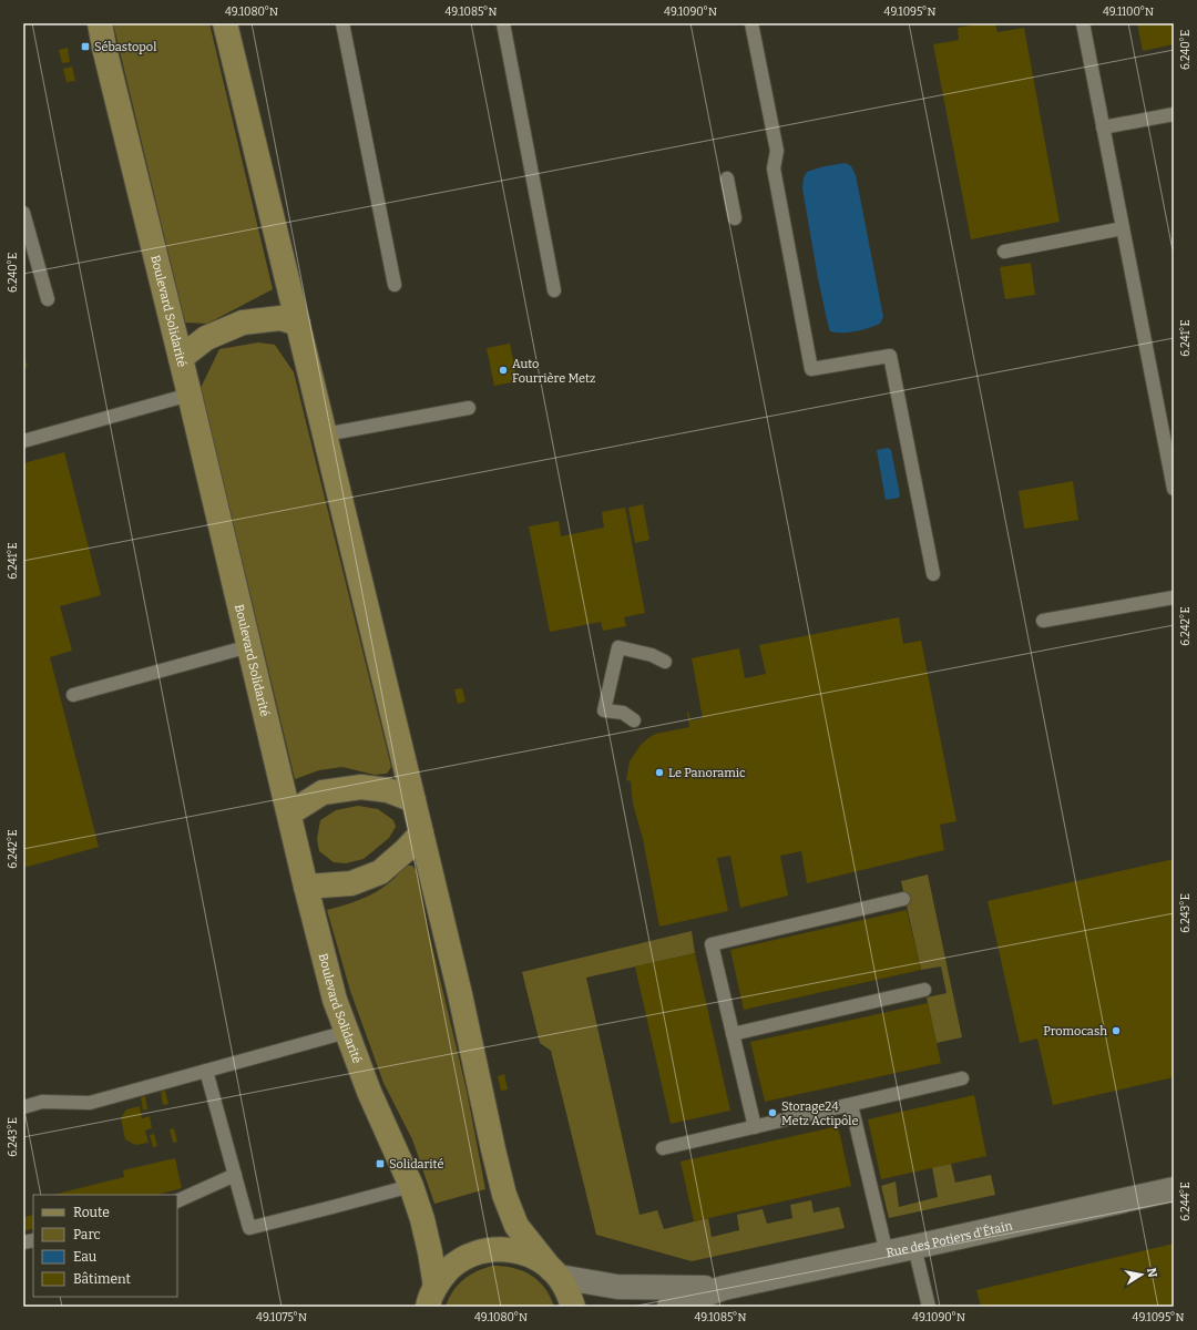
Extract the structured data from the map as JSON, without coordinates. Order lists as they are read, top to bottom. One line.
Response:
{"streets":{"main road":["Boulevard Solidarité"],"street":["Rue des Potiers d'Étain"]},"places":{"transit":["Sébastopol","Solidarité"],"other":["Auto Fourrière Metz","Le Panoramic","Promocash","Storage24 Metz Actipôle"]},"legend":["Route","Parc","Eau","Bâtiment"],"north":"right","coordinates":["49.1080°N","49.1085°N","49.1090°N","49.1095°N","49.1100°N","6.240°E","6.241°E","6.242°E","6.243°E","6.244°E","49.1075°N"]}
